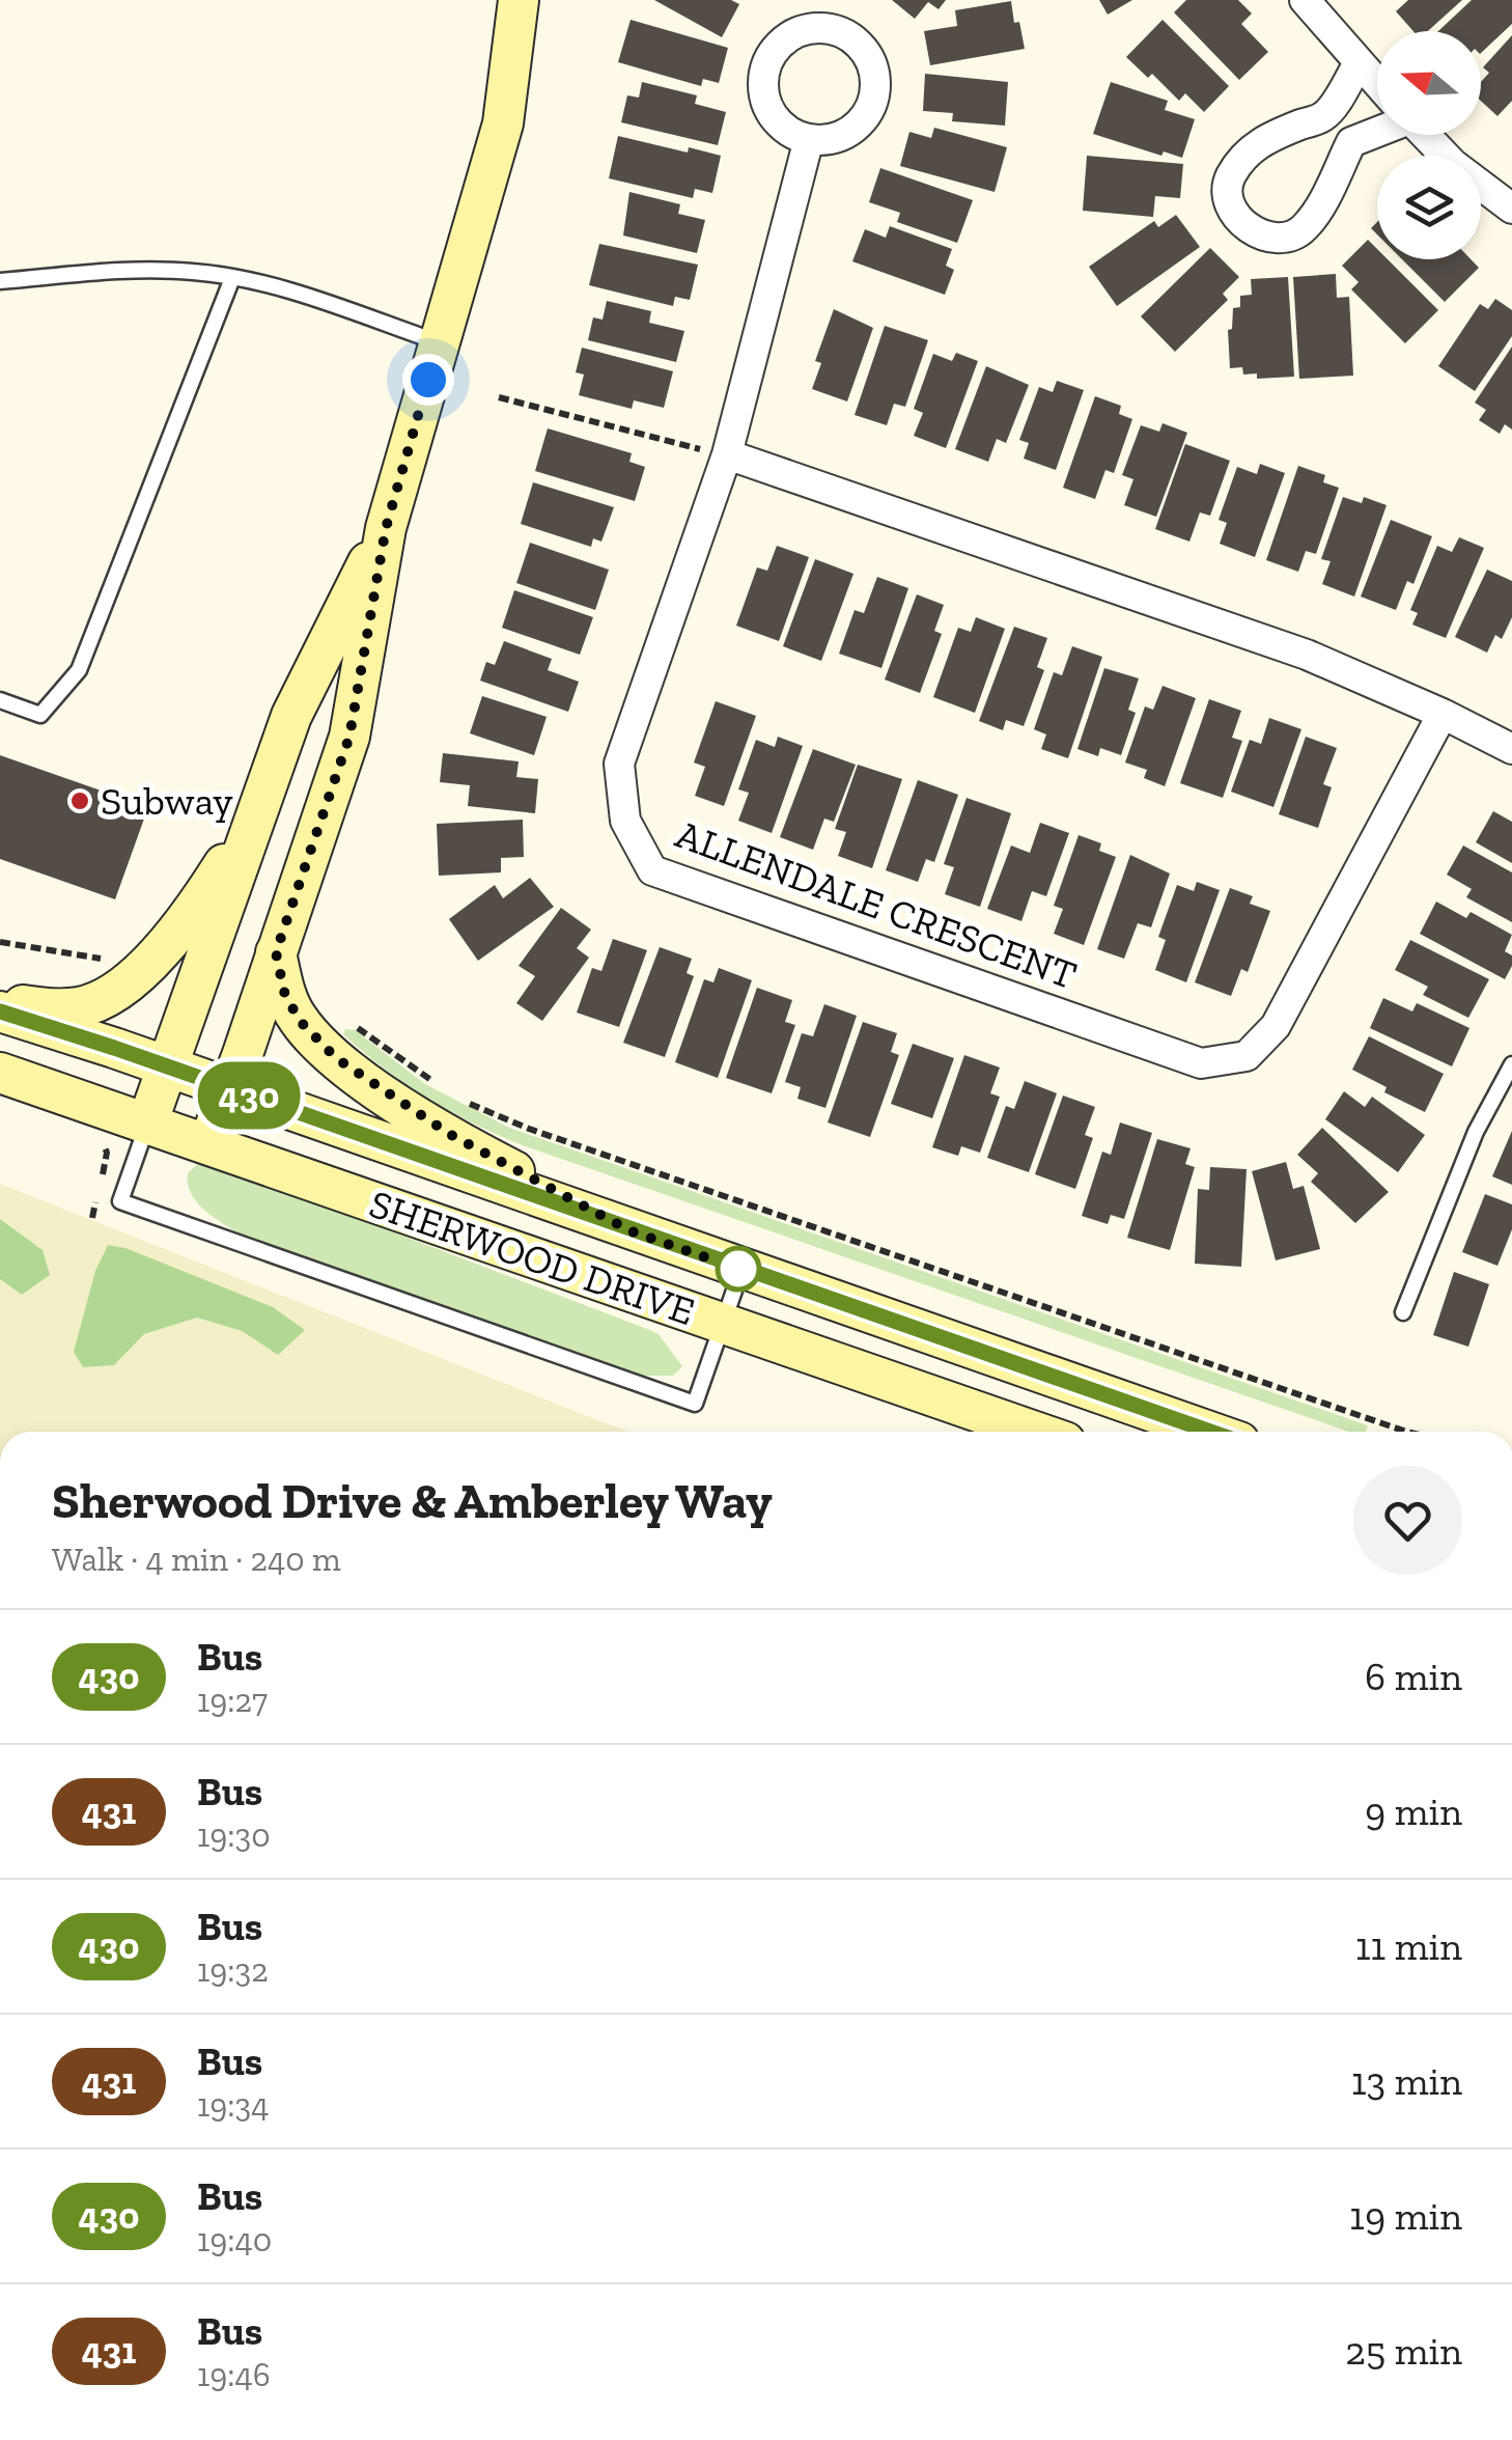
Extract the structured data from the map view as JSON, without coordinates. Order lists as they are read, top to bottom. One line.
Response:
{"streets":{"main road":["SHERWOOD DRIVE"],"street":["ALLENDALE CRESCENT"]},"places":["Subway"],"lines":["bus line 430"],"north":"left","page":{"on_map":"430","heading":["Sherwood Drive & Amberley Way","Walk · 4 min · 240 m"],"list":[{"mark":"430","name":"Bus","note":"19:27","value":"6 min"},{"mark":"431","name":"Bus","note":"19:30","value":"9 min"},{"mark":"430","name":"Bus","note":"19:32","value":"11 min"},{"mark":"431","name":"Bus","note":"19:34","value":"13 min"},{"mark":"430","name":"Bus","note":"19:40","value":"19 min"},{"mark":"431","name":"Bus","note":"19:46","value":"25 min"}]}}
